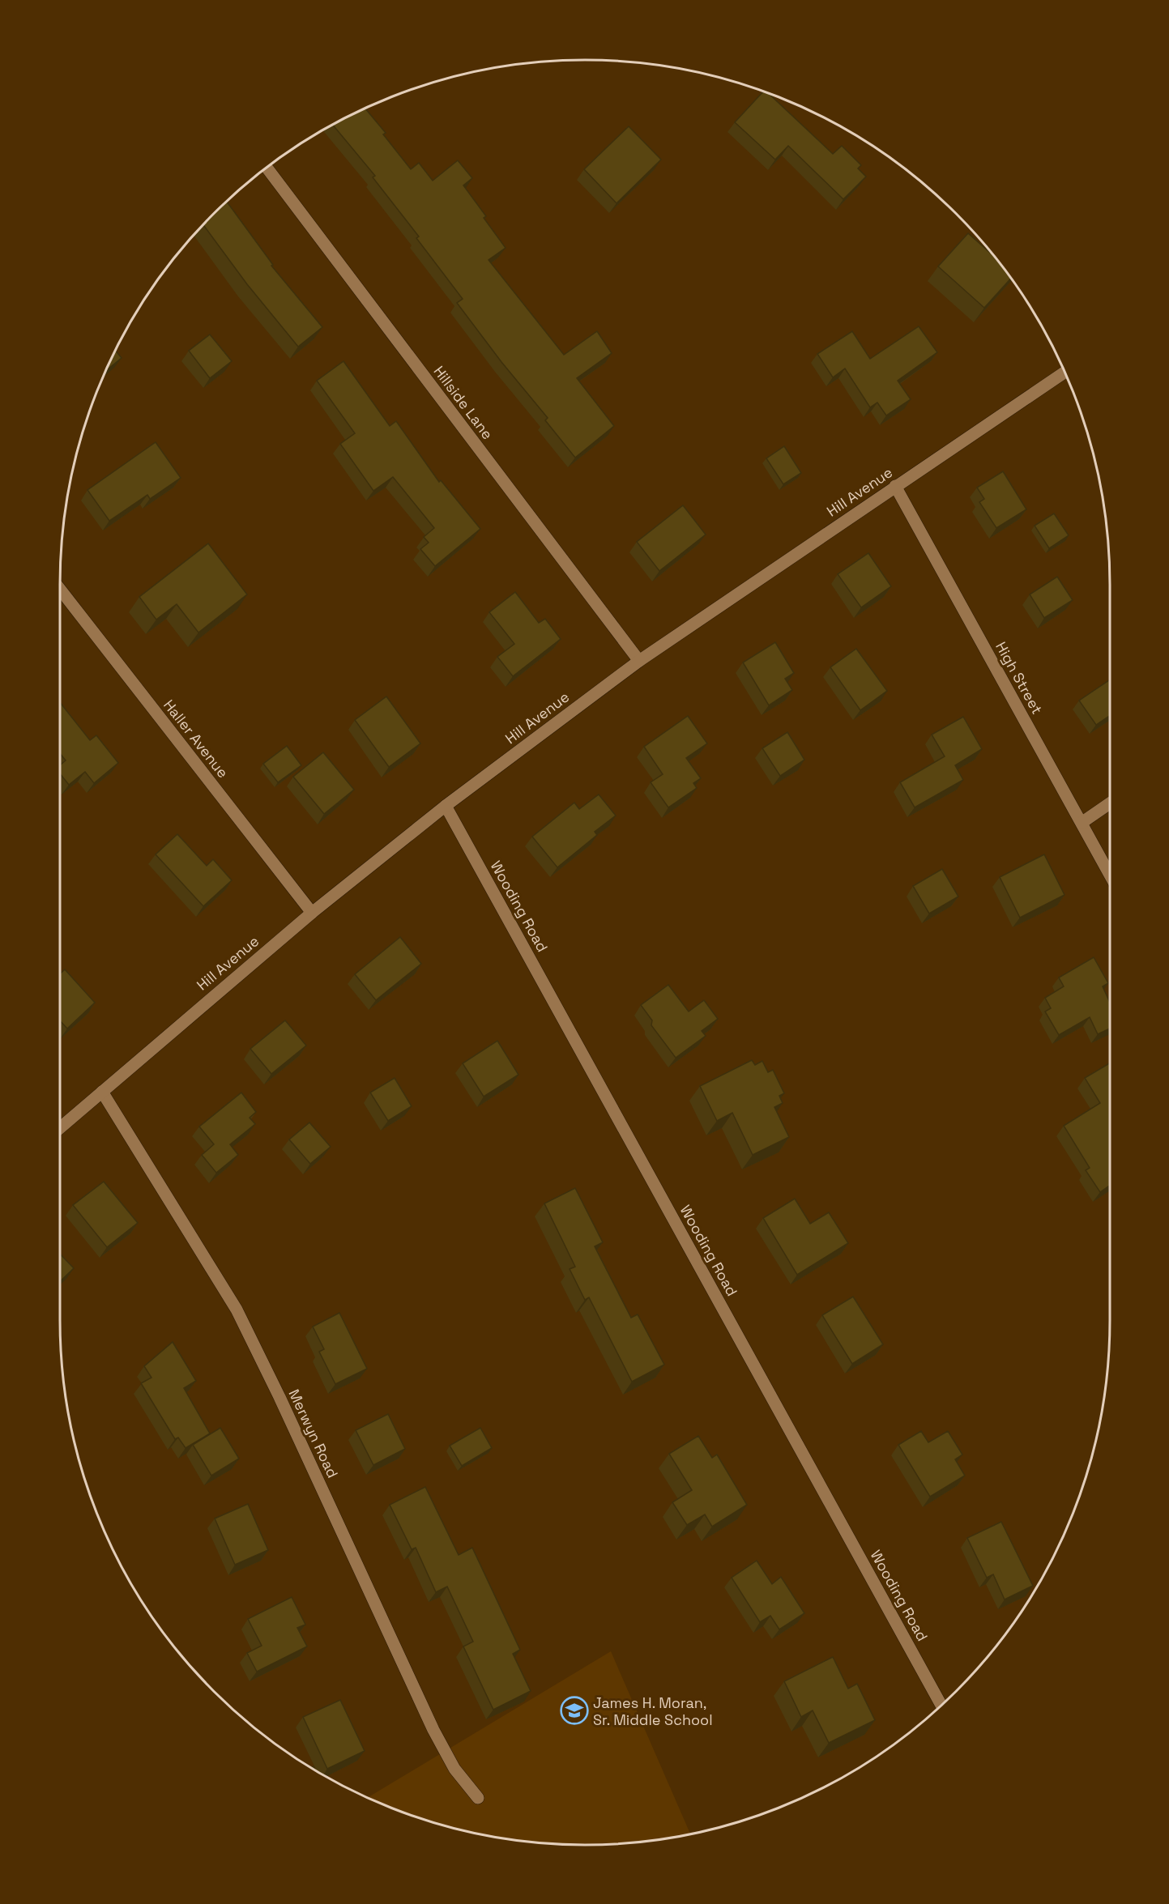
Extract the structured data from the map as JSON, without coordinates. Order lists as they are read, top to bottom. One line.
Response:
{"streets":{"street":["Hillside Lane","Hill Avenue","High Street","Haller Avenue","Wooding Road","Merwyn Road"]},"crossings":[["Hillside Lane","Hill Avenue"],["Hill Avenue","High Street"],["Hill Avenue","Haller Avenue"],["Hill Avenue","Wooding Road"],["Hill Avenue","Merwyn Road"]],"places":{"school or university":["James H. Moran, Sr. Middle School"]}}
